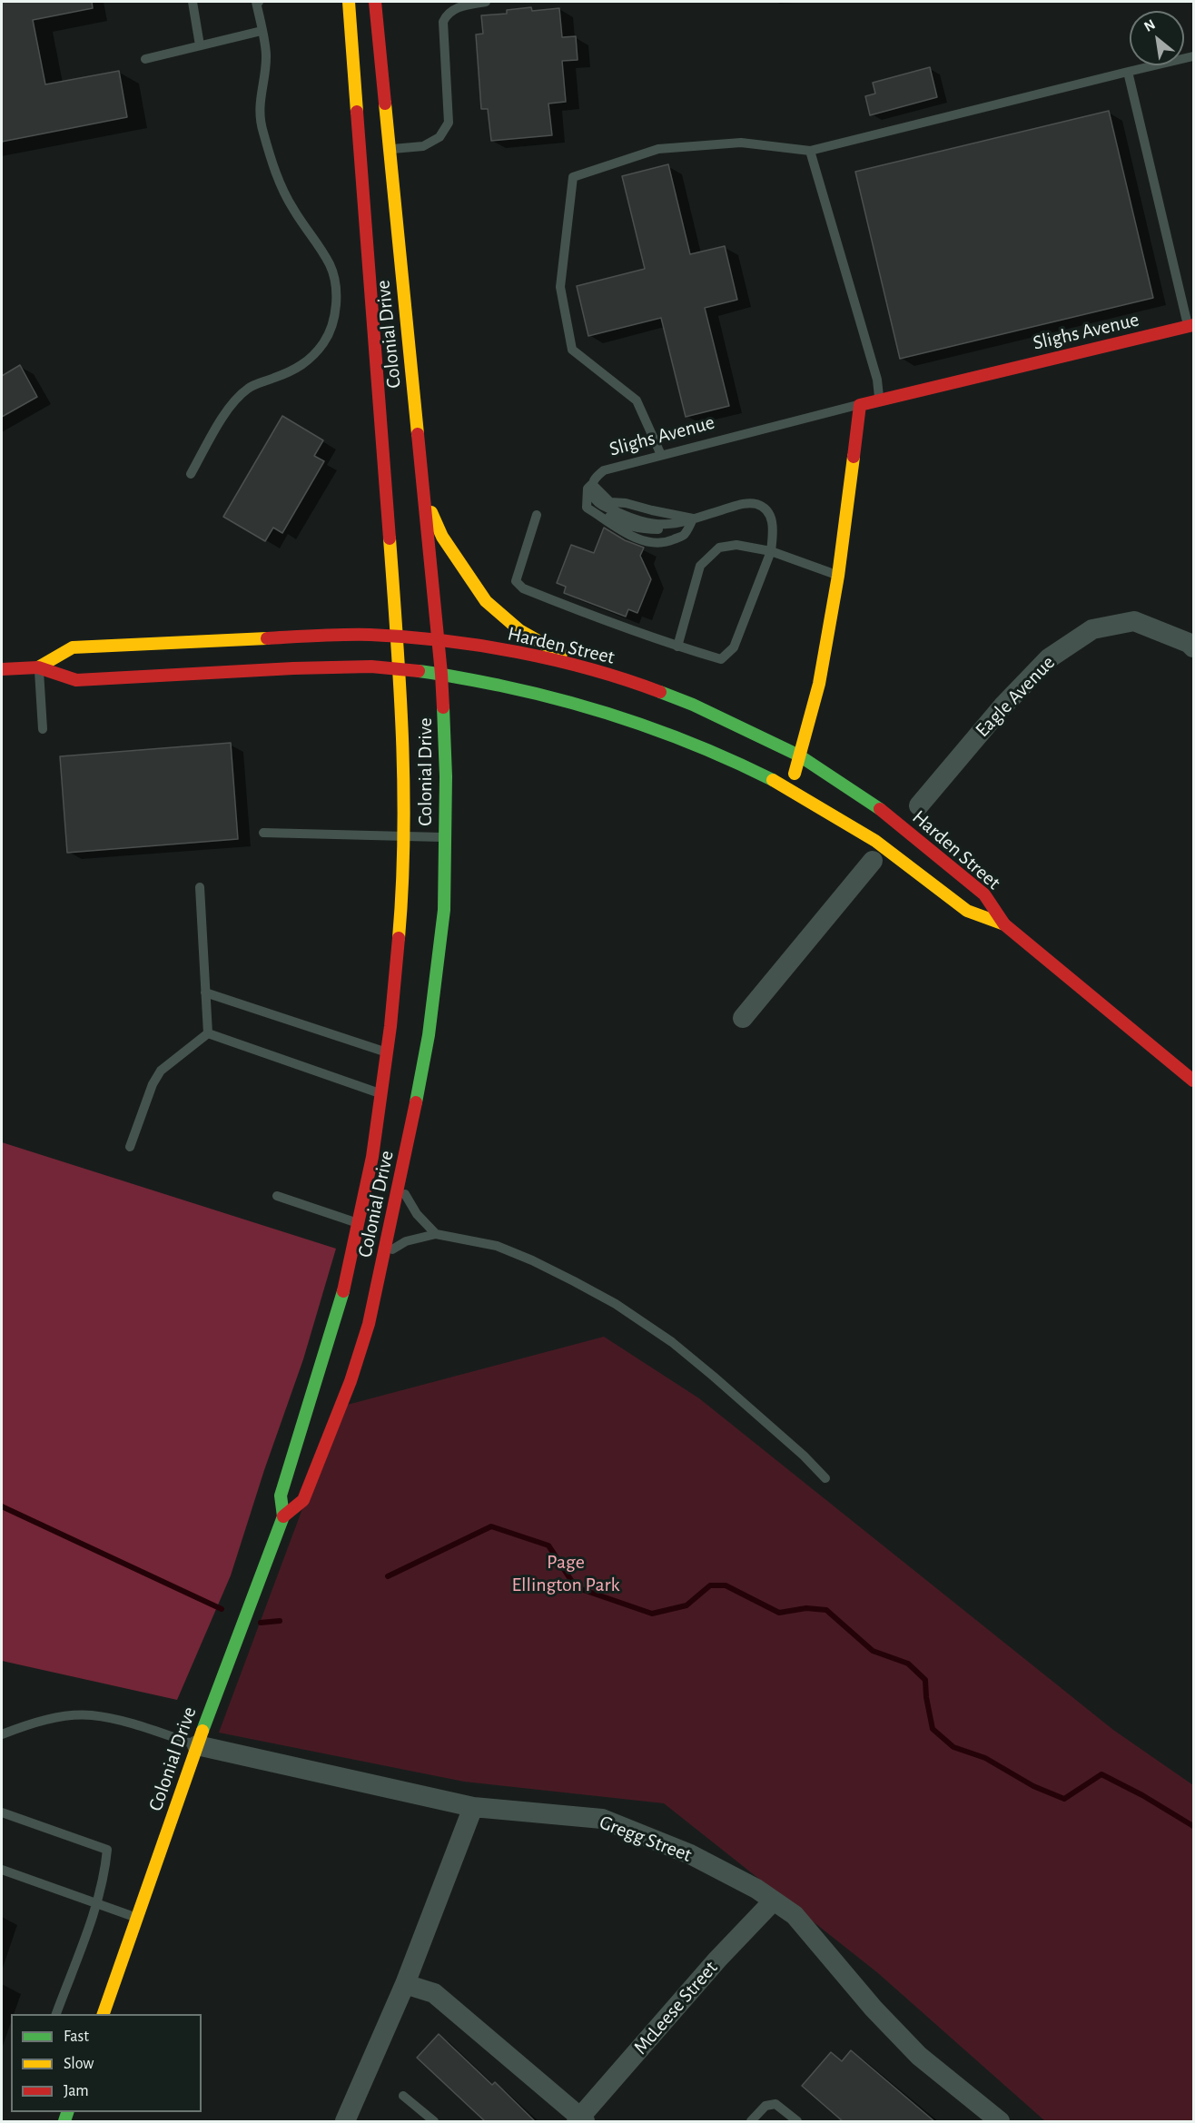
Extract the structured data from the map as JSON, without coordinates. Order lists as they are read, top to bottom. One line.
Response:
{"streets":{"main road":["Slighs Avenue","Colonial Drive","Harden Street"],"street":["Eagle Avenue","Gregg Street","McLeese Street"]},"crossings":[["Colonial Drive","Harden Street"],["Colonial Drive","Gregg Street"],["Gregg Street","McLeese Street"]],"parks":["Page Ellington Park"],"legend":["Fast","Slow","Jam"],"north":"top left"}
